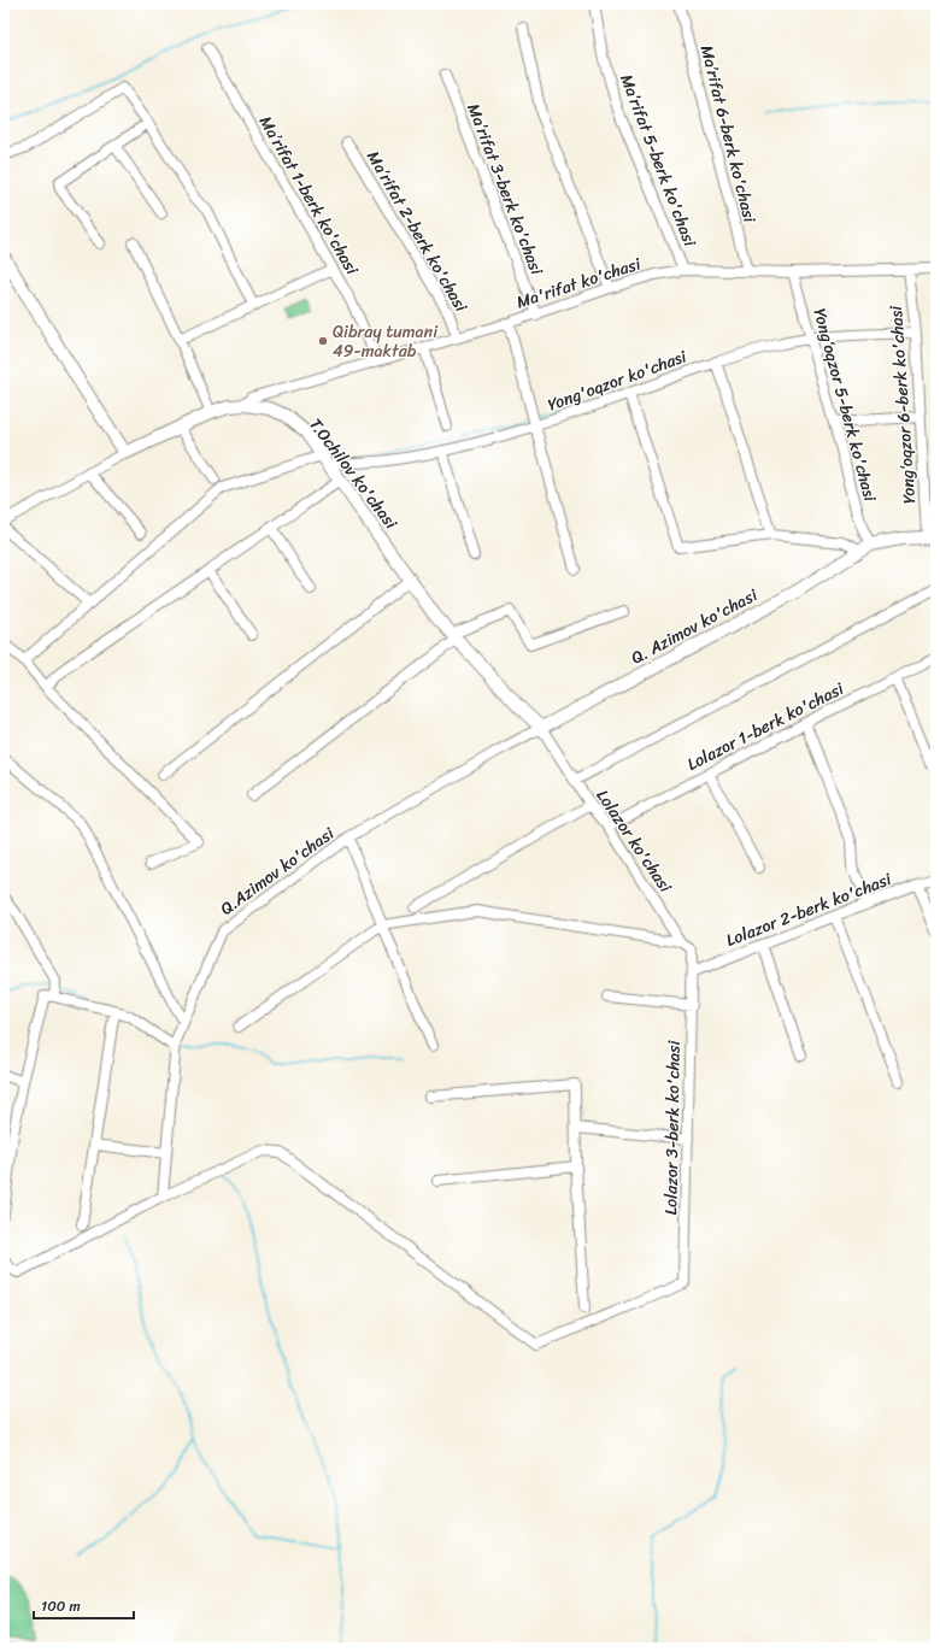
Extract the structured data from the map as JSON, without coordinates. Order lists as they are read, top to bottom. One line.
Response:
{"streets":{"main road":["T.Ochilov ko'chasi","Q. Azimov ko'chasi"],"street":["Ma’rifat 6-berk ko'chasi","Ma’rifat 5-berk ko'chasi","Ma’rifat 3-berk ko'chasi","Ma’rifat 1-berk ko'chasi","Ma’rifat 2-berk ko'chasi","Ma'rifat ko'chasi","Yong'oqzor ko'chasi","Yong‘oqzor 5-berk ko'chasi","Yong‘oqzor 6-berk ko'chasi","Lolazor 1-berk ko'chasi","Lolazor ko'chasi","Q.Azimov ko'chasi","Lolazor 2-berk ko'chasi","Lolazor 3-berk ko'chasi"]},"crossings":[["Ma’rifat 6-berk ko'chasi","Ma'rifat ko'chasi"],["Ma’rifat 5-berk ko'chasi","Ma'rifat ko'chasi"],["Ma’rifat 3-berk ko'chasi","Ma'rifat ko'chasi"],["Ma’rifat 1-berk ko'chasi","Ma'rifat ko'chasi"],["Ma’rifat 2-berk ko'chasi","Ma'rifat ko'chasi"],["Ma'rifat ko'chasi","Yong‘oqzor 5-berk ko'chasi"],["Ma'rifat ko'chasi","Yong‘oqzor 6-berk ko'chasi"],["Ma'rifat ko'chasi","T.Ochilov ko'chasi"],["Yong'oqzor ko'chasi","Yong‘oqzor 5-berk ko'chasi"],["Yong'oqzor ko'chasi","Yong‘oqzor 6-berk ko'chasi"],["Yong'oqzor ko'chasi","T.Ochilov ko'chasi"],["Yong‘oqzor 5-berk ko'chasi","Q. Azimov ko'chasi"],["T.Ochilov ko'chasi","Q. Azimov ko'chasi"],["T.Ochilov ko'chasi","Lolazor ko'chasi"],["T.Ochilov ko'chasi","Q.Azimov ko'chasi"],["Q. Azimov ko'chasi","Lolazor ko'chasi"],["Q. Azimov ko'chasi","Q.Azimov ko'chasi"],["Lolazor 1-berk ko'chasi","Lolazor ko'chasi"],["Lolazor ko'chasi","Q.Azimov ko'chasi"],["Lolazor ko'chasi","Lolazor 2-berk ko'chasi"],["Lolazor ko'chasi","Lolazor 3-berk ko'chasi"],["Q.Azimov ko'chasi","Lolazor 3-berk ko'chasi"],["Lolazor 2-berk ko'chasi","Lolazor 3-berk ko'chasi"]],"places":["Qibray tumani 49-maktab"],"scale_bar":"100 m"}
